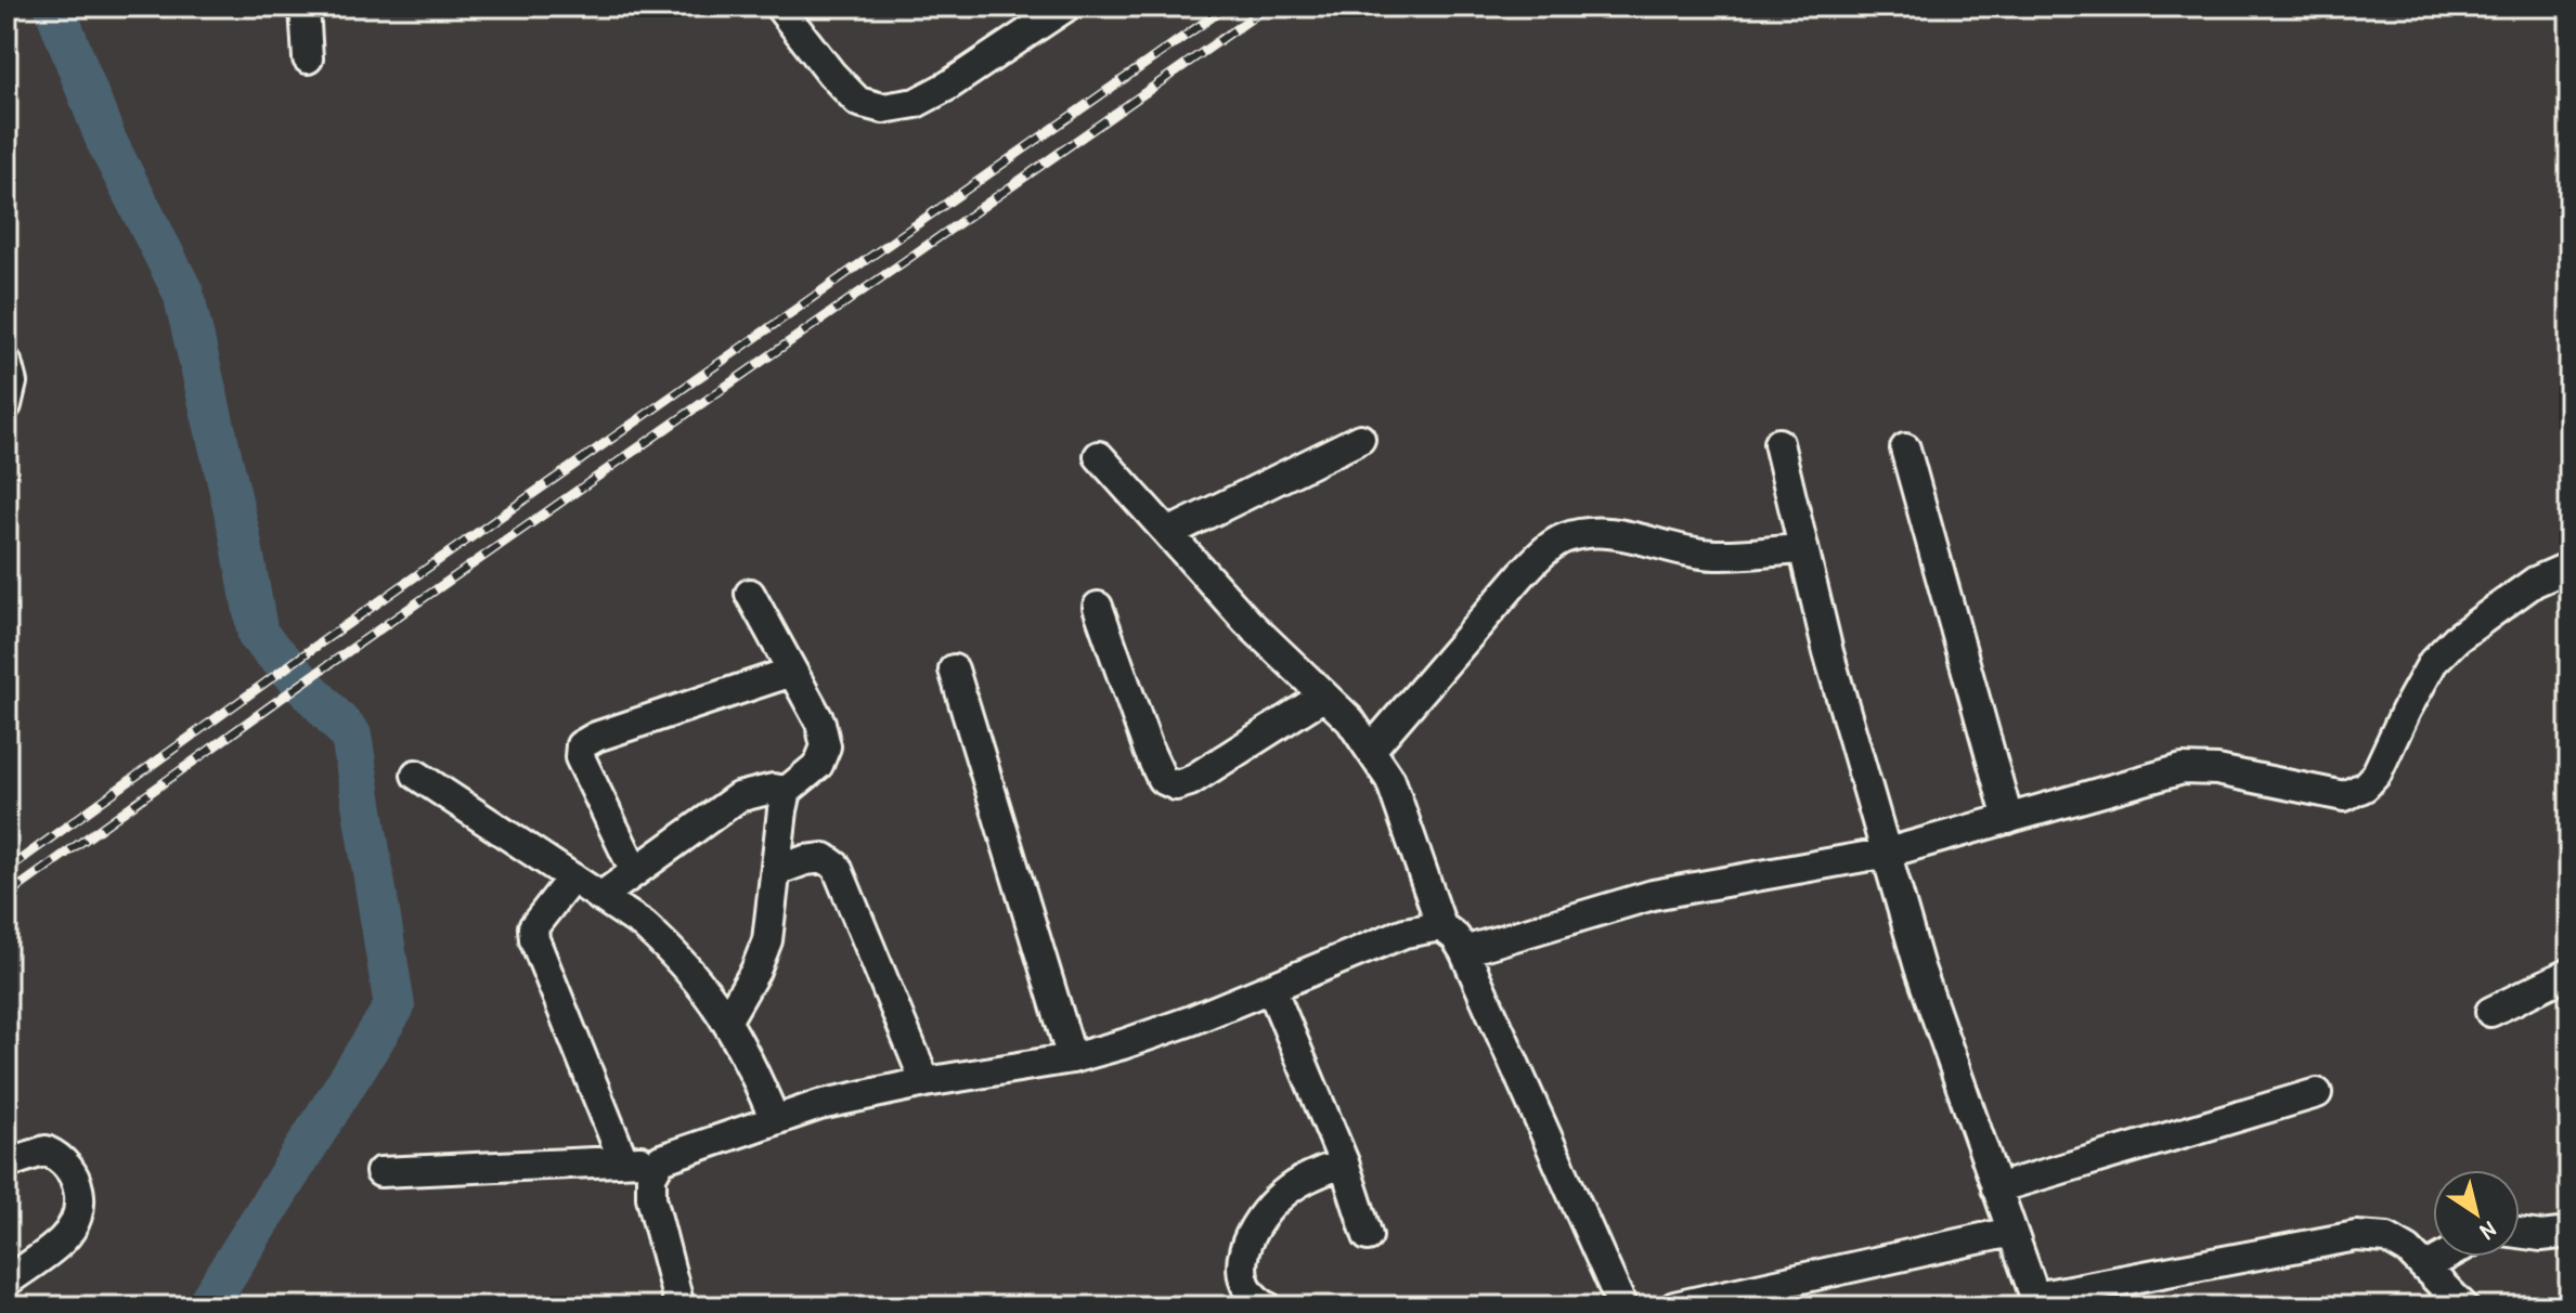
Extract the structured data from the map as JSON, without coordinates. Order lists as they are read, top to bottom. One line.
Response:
{"north":"bottom right"}
